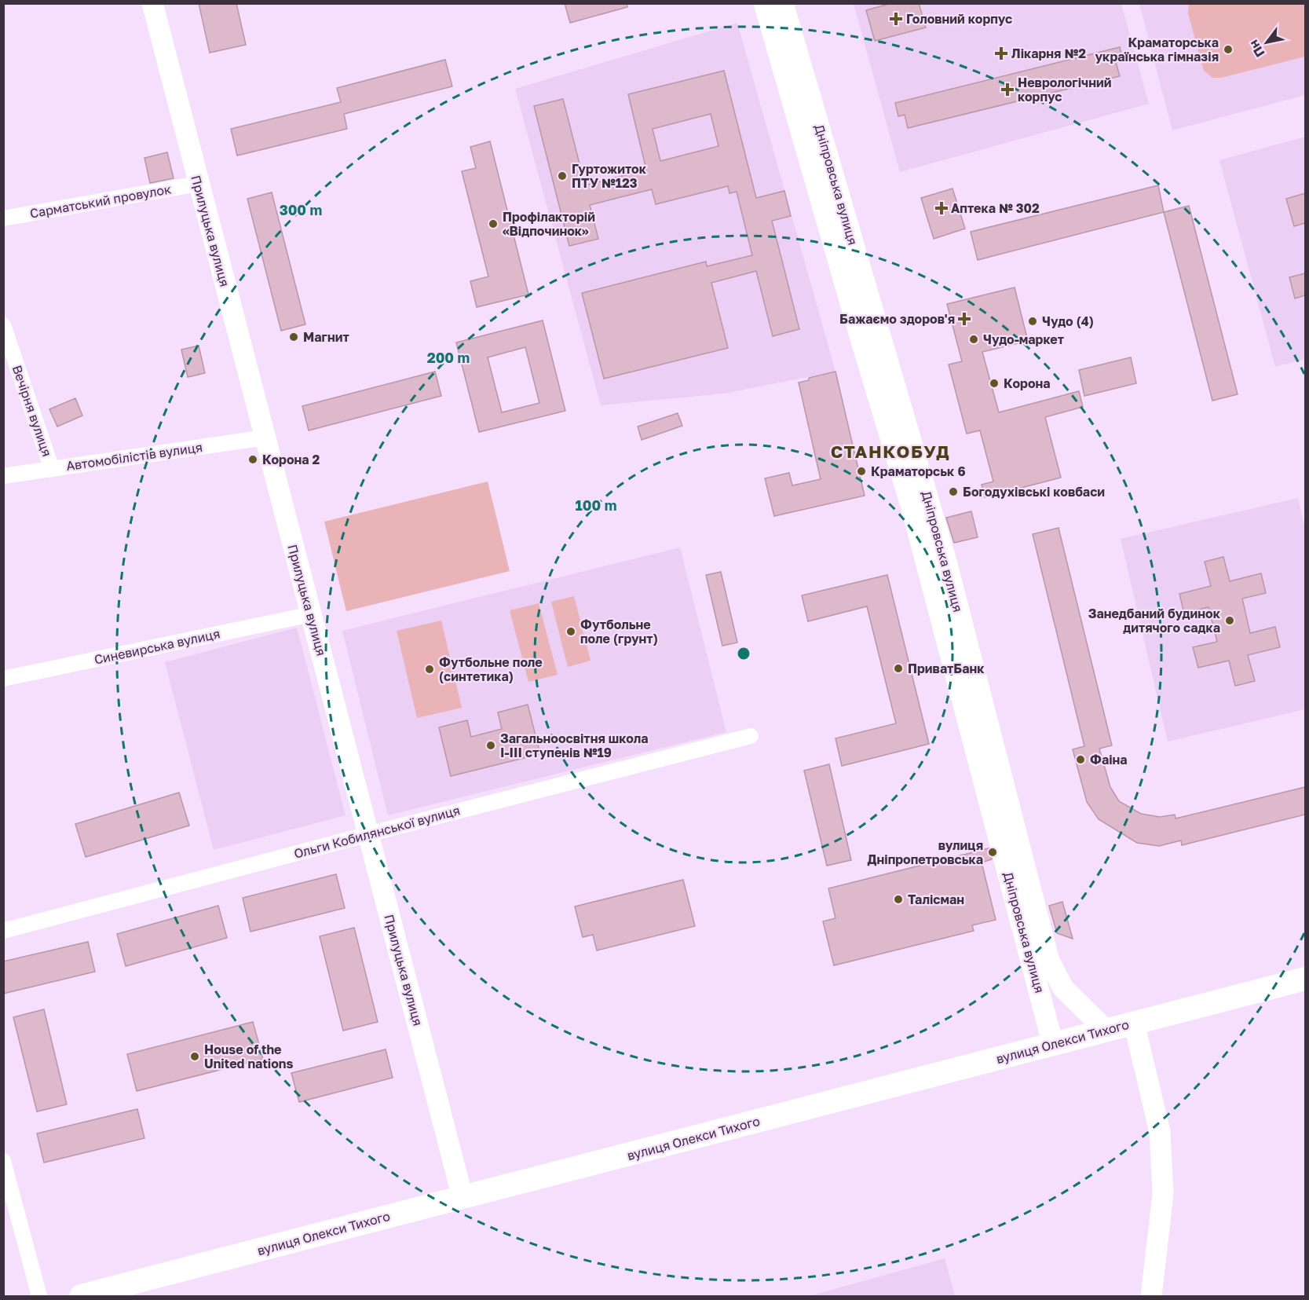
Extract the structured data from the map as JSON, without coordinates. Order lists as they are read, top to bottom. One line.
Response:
{"streets":{"main road":["вулиця Олекси Тихого"],"street":["Дніпровська вулиця","Сарматський провулок","Прилуцька вулиця","Вечірня вулиця","Автомобілістів вулиця","Синевирська вулиця","Ольги Кобилянської вулиця"]},"crossings":[["Дніпровська вулиця","вулиця Олекси Тихого"],["Сарматський провулок","Прилуцька вулиця"],["Прилуцька вулиця","Автомобілістів вулиця"],["Прилуцька вулиця","Синевирська вулиця"],["Прилуцька вулиця","Ольги Кобилянської вулиця"],["Прилуцька вулиця","вулиця Олекси Тихого"],["Вечірня вулиця","Автомобілістів вулиця"]],"districts":["СТАНКОБУД"],"places":{"health":["Головний корпус","Лікарня №2","Неврологічний корпус","Аптека № 302","Бажаємо здоров'я"],"other":["Краматорська українська гімназія","Гуртожиток ПТУ №123","Профілакторій «Відпочинок»","Чудо (4)","Магнит","Чудо-маркет","Корона","Корона 2","Краматорськ 6","Богодухівські ковбаси","Занедбаний будинок дитячого садка","Футбольне поле (грунт)","ПриватБанк","Футбольне поле (синтетика)","Загальноосвітня школа І-ІІІ ступенів №19","Фаіна","вулиця Дніпропетровська","Талісман","House of the United nations"]},"north":"bottom left","rings":["300 m","200 m","100 m"]}
